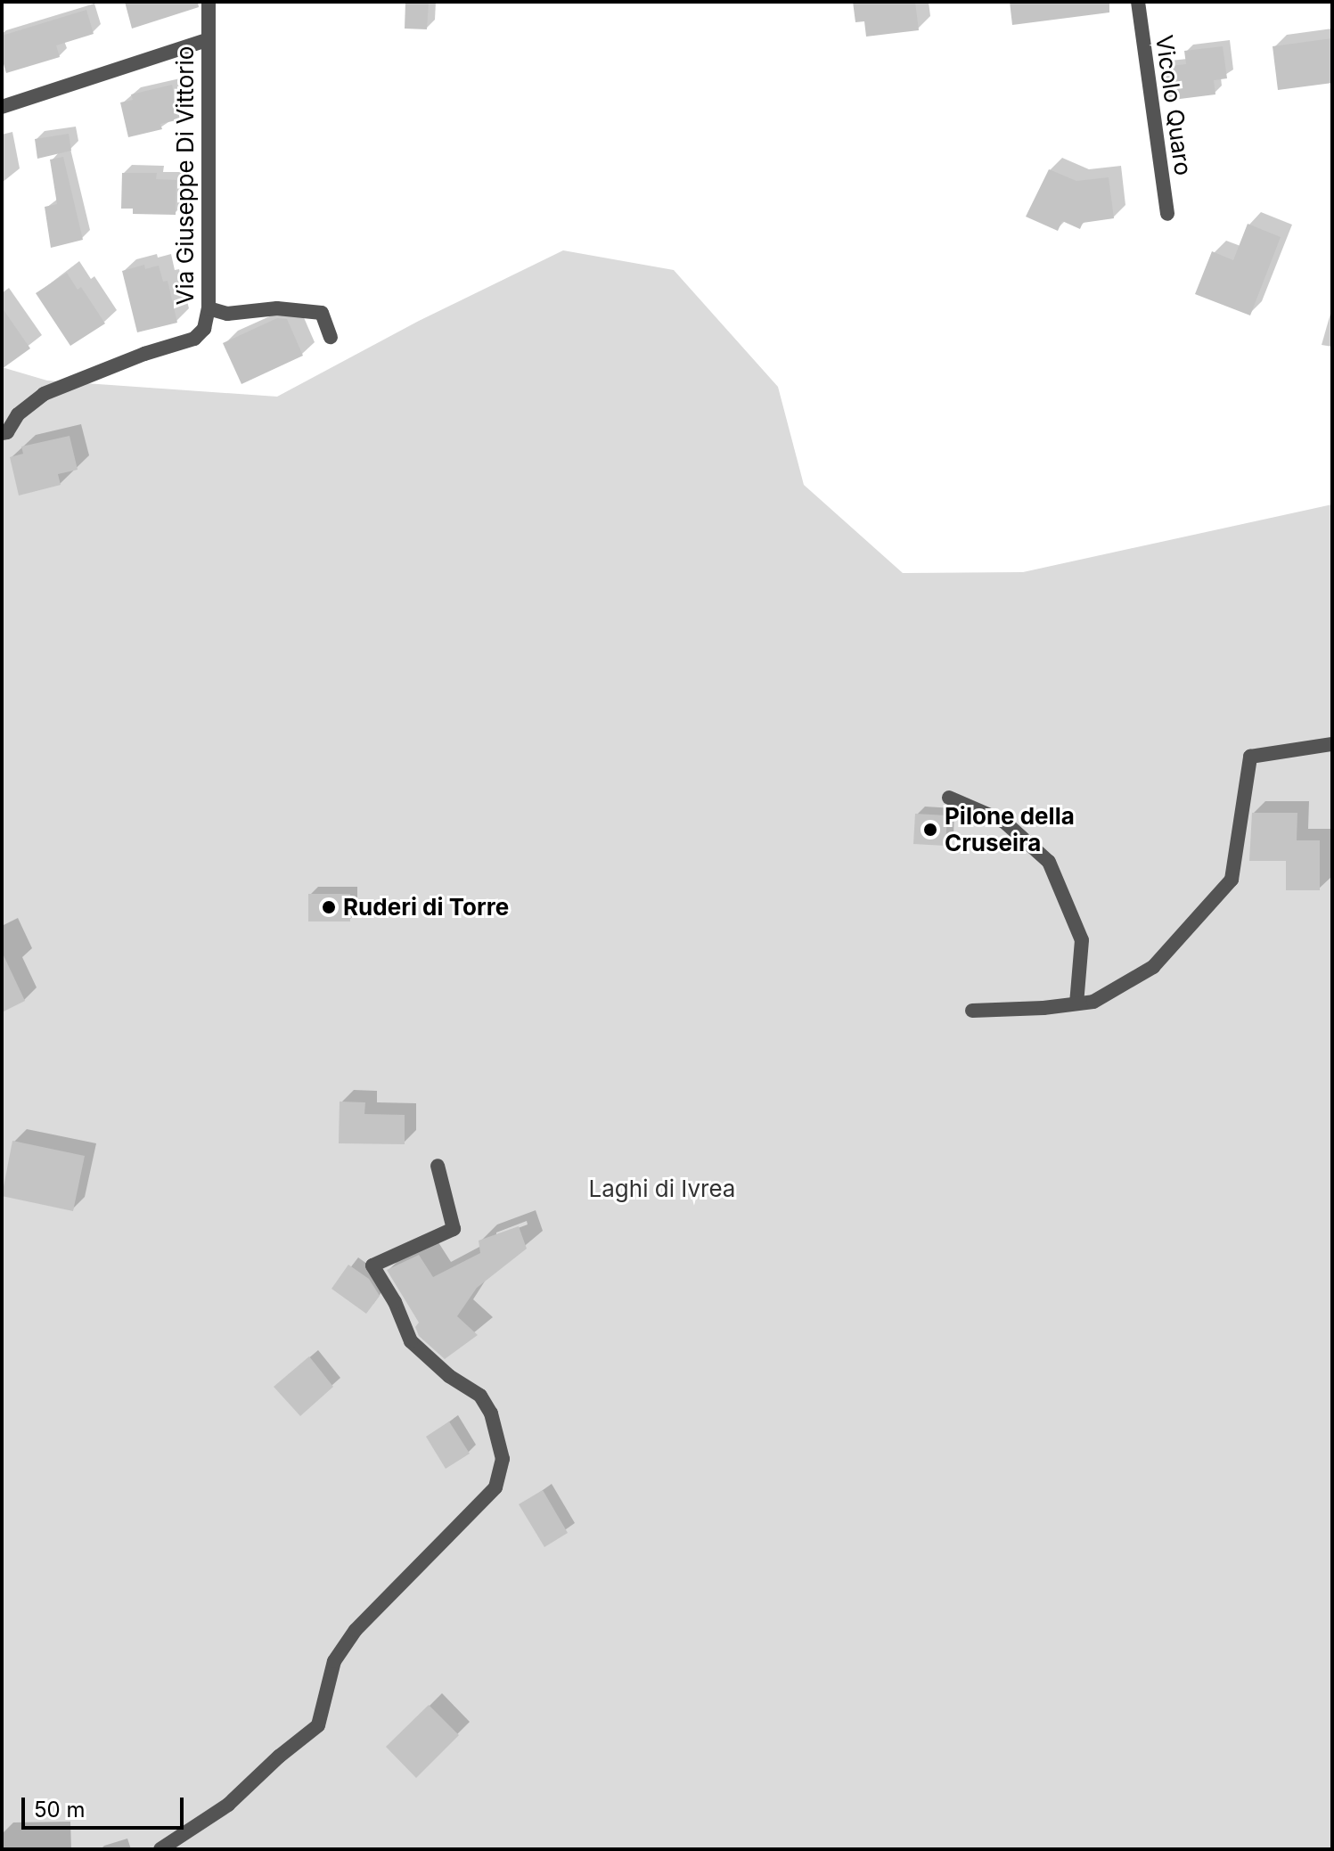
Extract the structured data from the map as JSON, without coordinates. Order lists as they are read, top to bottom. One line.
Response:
{"streets":{"street":["Vicolo Quaro","Via Giuseppe Di Vittorio"]},"parks":["Laghi di Ivrea"],"places":["Pilone della Cruseira","Ruderi di Torre"],"scale_bar":"50 m"}
